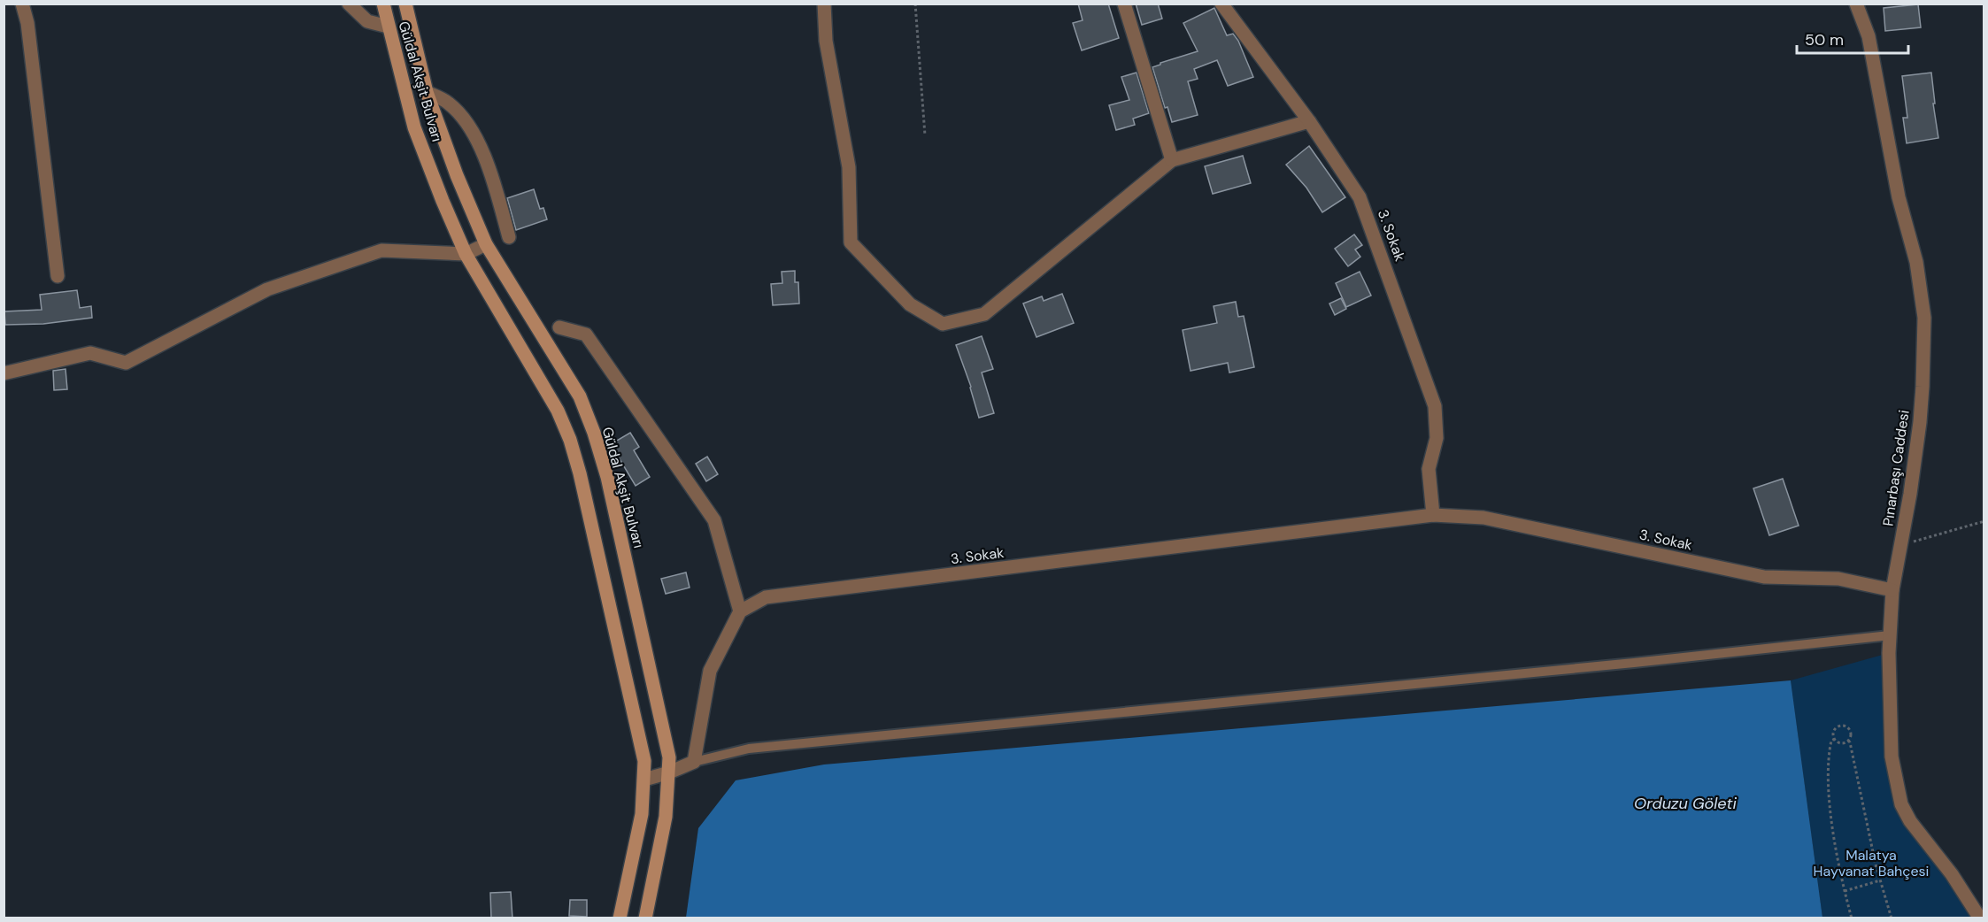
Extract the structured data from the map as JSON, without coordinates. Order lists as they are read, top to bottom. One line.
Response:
{"streets":{"main road":["Güldal Akşit Bulvarı"],"street":["3. Sokak","Pınarbaşı Caddesi"]},"crossings":[["3. Sokak","Pınarbaşı Caddesi"]],"water":["Orduzu Göleti"],"parks":["Malatya Hayvanat Bahçesi"],"scale_bar":"50 m"}
